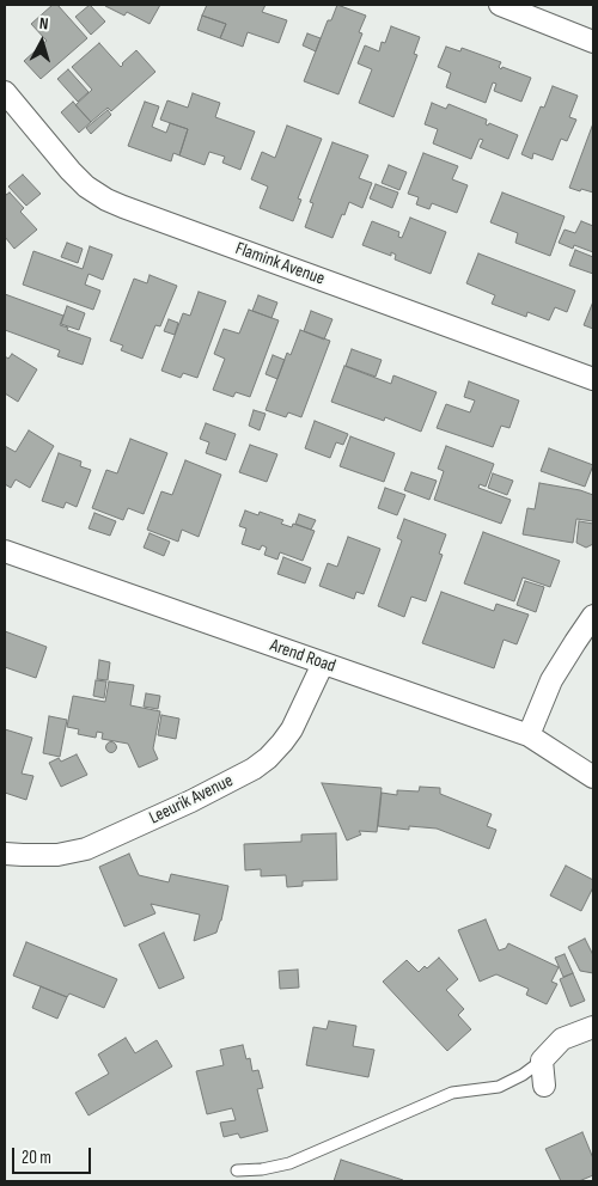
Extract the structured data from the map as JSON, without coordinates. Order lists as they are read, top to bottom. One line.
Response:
{"streets":{"street":["Flamink Avenue","Arend Road","Leeurik Avenue"]},"crossings":[["Arend Road","Leeurik Avenue"]],"scale_bar":"20 m","north":"top"}
